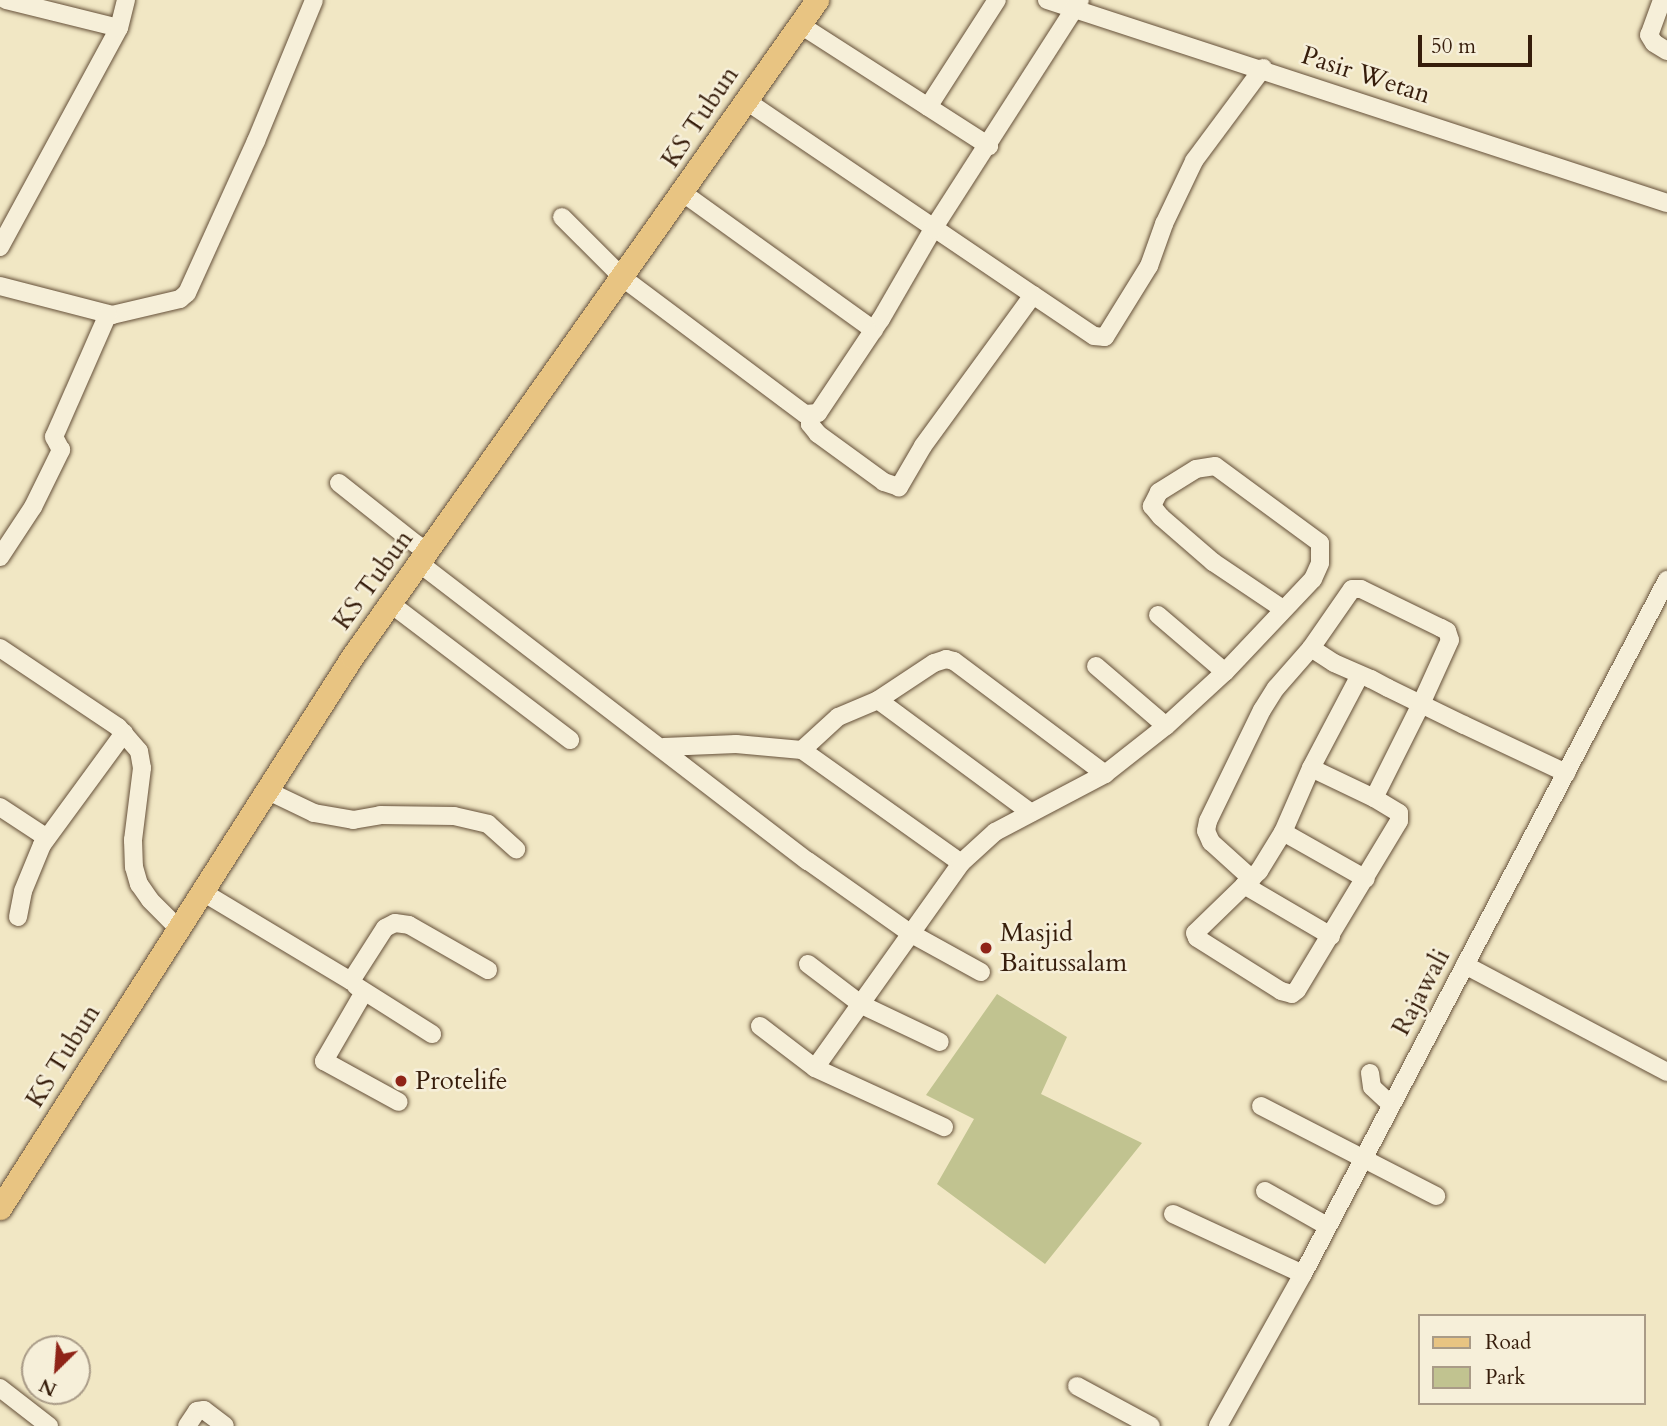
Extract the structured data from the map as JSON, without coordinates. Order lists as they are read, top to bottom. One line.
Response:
{"streets":{"main road":["KS Tubun"],"street":["Pasir Wetan","Rajawali"]},"places":["Masjid Baitussalam","Protelife"],"legend":["Road","Park"],"scale_bar":"50 m","north":"bottom left"}
